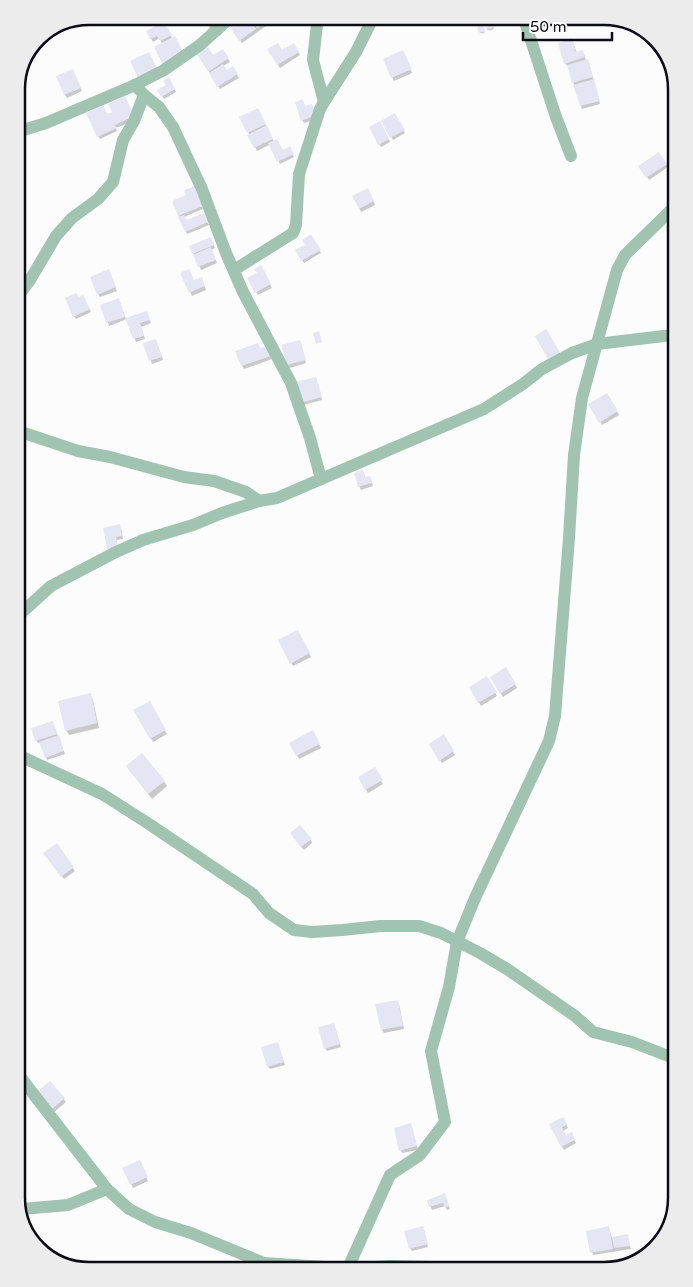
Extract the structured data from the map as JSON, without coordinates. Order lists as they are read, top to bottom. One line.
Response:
{"scale_bar":"50 m"}
